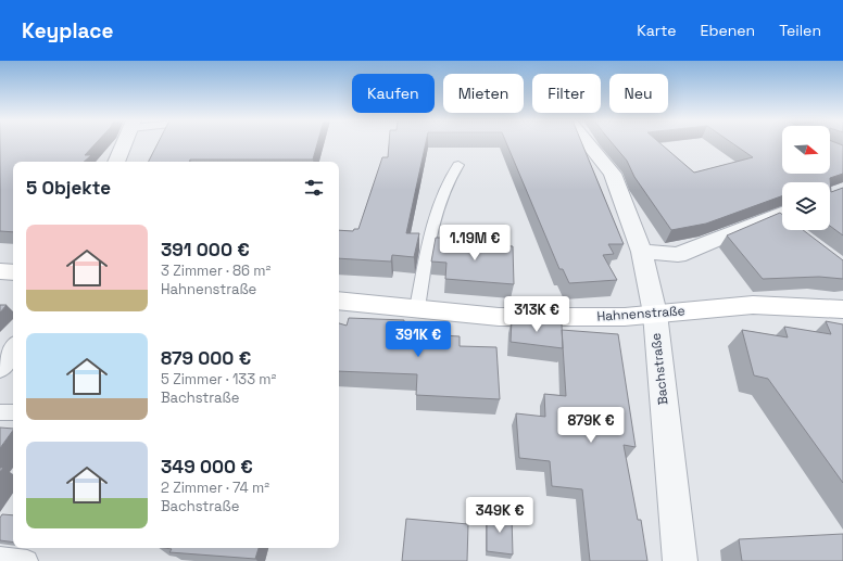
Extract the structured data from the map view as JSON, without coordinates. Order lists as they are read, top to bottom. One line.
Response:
{"streets":{"main road":["Hahnenstraße"],"street":["Bachstraße"]},"crossings":[["Hahnenstraße","Bachstraße"]],"north":"right","page":{"header":"Keyplace","nav":["Karte","Ebenen","Teilen"],"chip":["Kaufen","Mieten","Filter","Neu"],"heading":"5 Objekte","list":[{"name":"391 000 €","note":"3 Zimmer · 86 m² · Hahnenstraße"},{"name":"879 000 €","note":"5 Zimmer · 133 m² · Bachstraße"},{"name":"349 000 €","note":"2 Zimmer · 74 m² · Bachstraße"}],"price":["1.19M €","313K €","391K €","879K €","349K €"]}}
